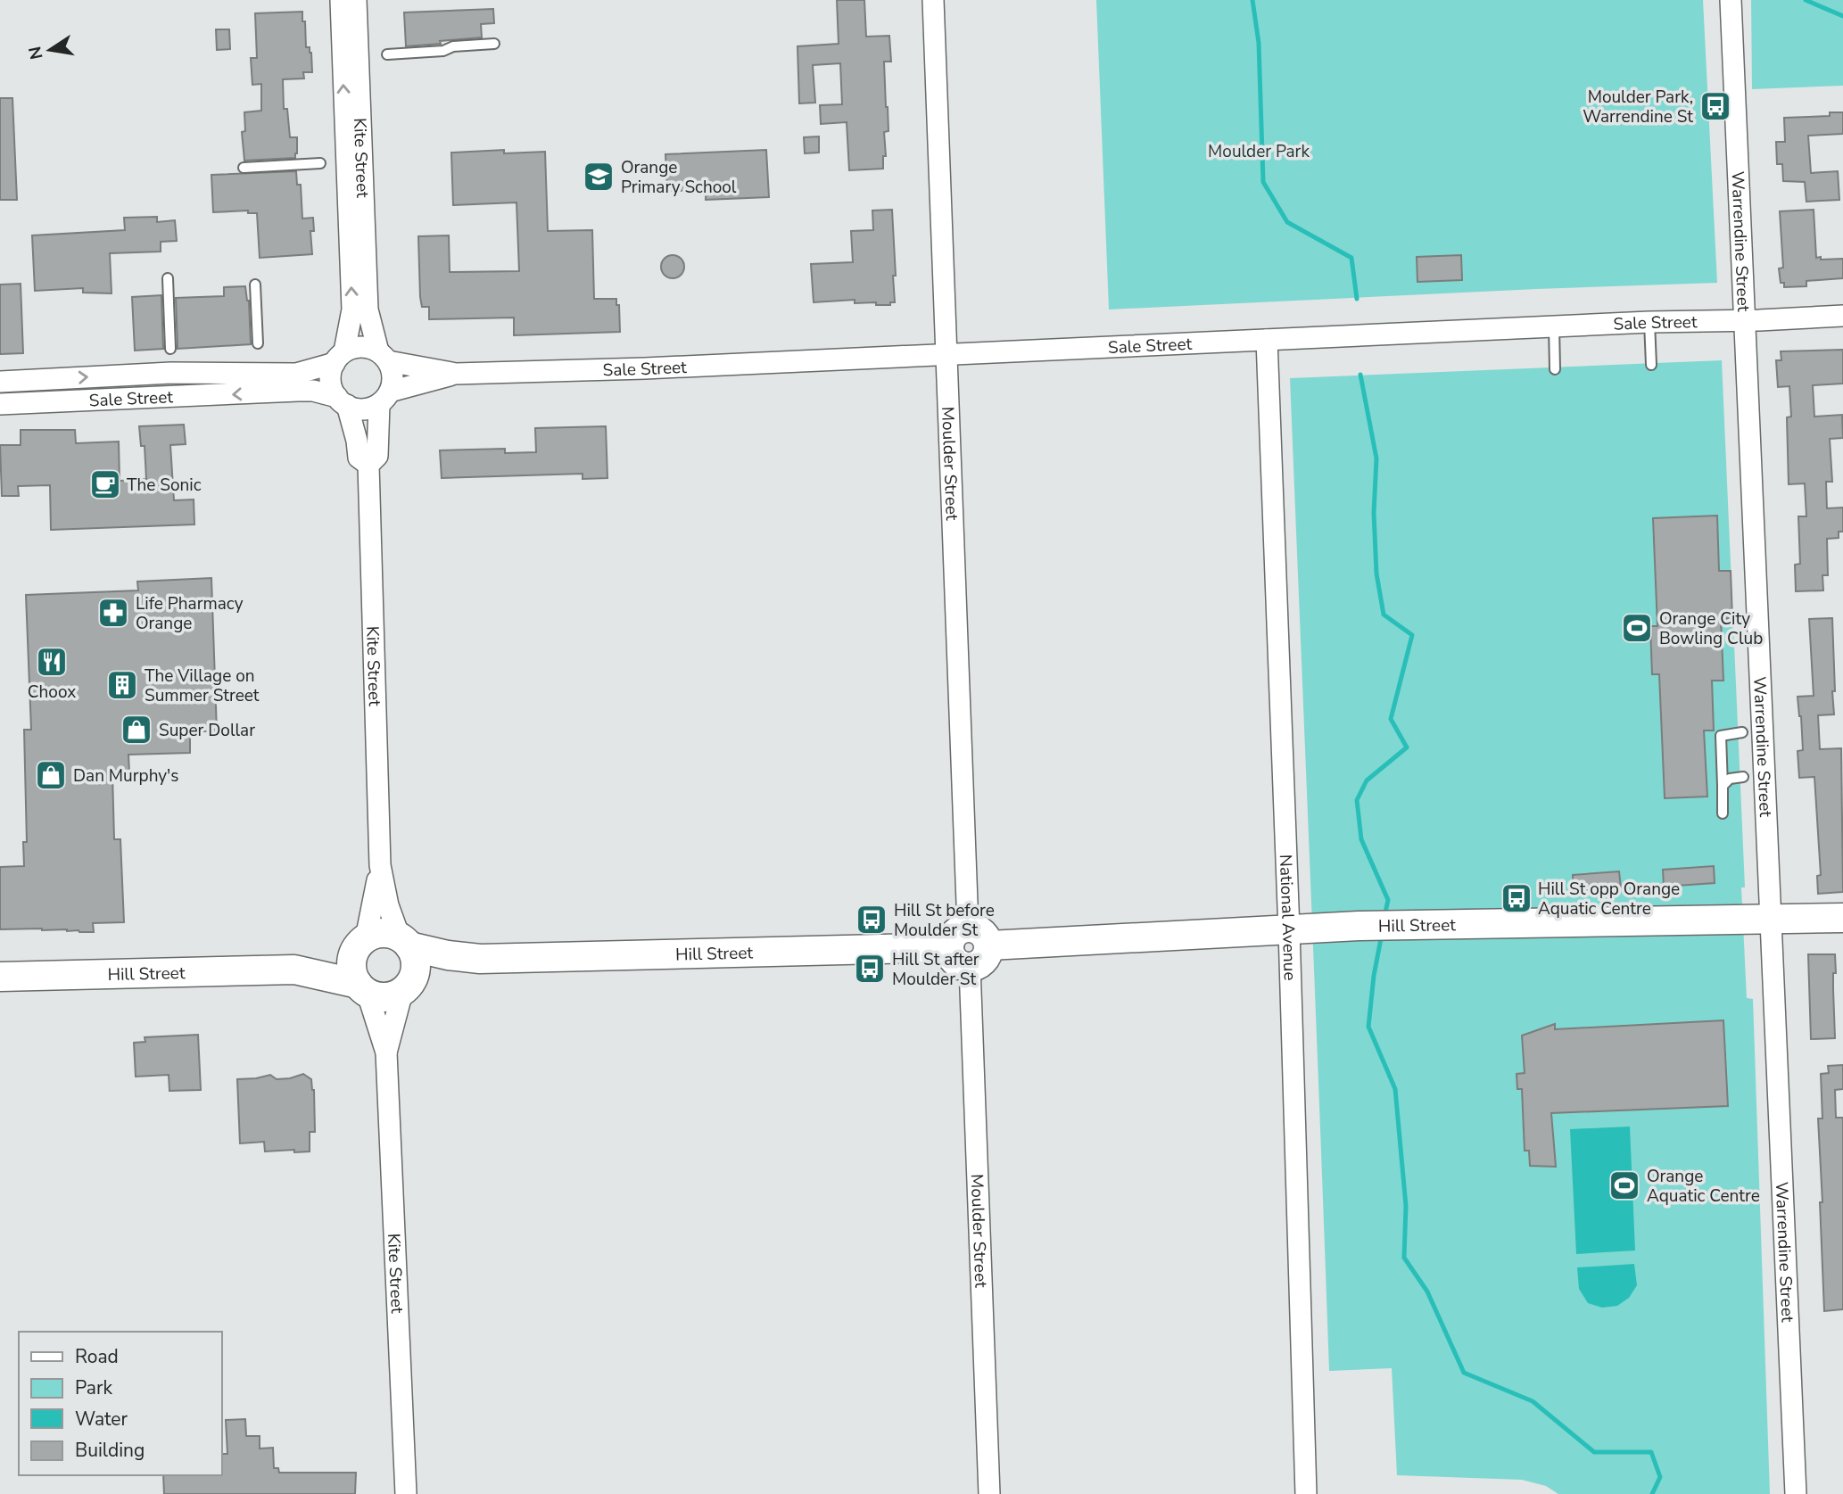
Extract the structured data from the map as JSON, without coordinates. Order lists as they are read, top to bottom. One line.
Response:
{"streets":{"street":["Kite Street","Warrendine Street","Sale Street","Moulder Street","National Avenue","Hill Street"]},"crossings":[["Kite Street","Sale Street"],["Kite Street","Hill Street"],["Warrendine Street","Sale Street"],["Warrendine Street","Hill Street"],["Sale Street","Moulder Street"],["Sale Street","National Avenue"],["Moulder Street","Hill Street"],["National Avenue","Hill Street"]],"parks":["Moulder Park"],"places":{"bus stop":["Moulder Park, Warrendine St","Hill St opp Orange Aquatic Centre","Hill St before Moulder St","Hill St after Moulder St"],"school or university":["Orange Primary School"],"cafe":["The Sonic"],"pharmacy":["Life Pharmacy Orange"],"sports":["Orange City Bowling Club","Orange Aquatic Centre"],"restaurant":["Choox"],"building":["The Village on Summer Street"],"shop":["Super Dollar","Dan Murphy's"]},"legend":["Road","Park","Water","Building"],"north":"left"}
